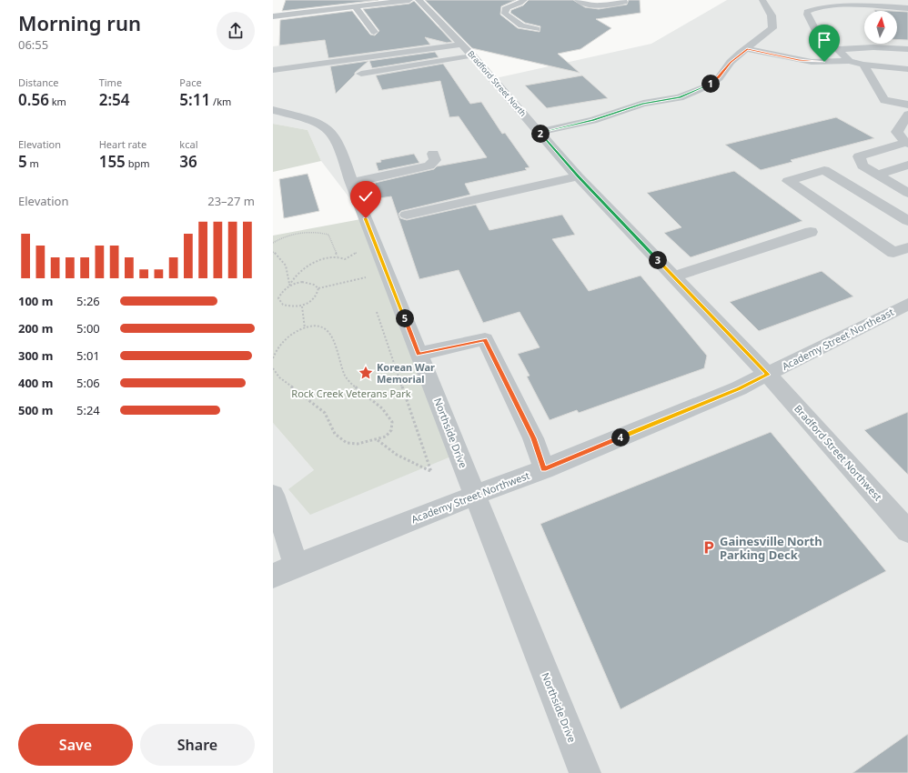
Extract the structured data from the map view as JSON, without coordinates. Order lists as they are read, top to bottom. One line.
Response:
{"streets":{"street":["Bradford Street North","Academy Street Northeast","Northside Drive","Bradford Street Northwest","Academy Street Northwest"]},"crossings":[["Bradford Street North","Academy Street Northeast"],["Bradford Street North","Bradford Street Northwest"],["Bradford Street North","Academy Street Northwest"],["Academy Street Northeast","Bradford Street Northwest"],["Academy Street Northeast","Academy Street Northwest"],["Northside Drive","Academy Street Northwest"],["Bradford Street Northwest","Academy Street Northwest"]],"parks":["Rock Creek Veterans Park"],"places":{"place":["Korean War Memorial"],"parking":["Gainesville North Parking Deck"]},"north":"top","page":{"heading":["Morning run","06:55"],"stats":[["Distance","0.56 km"],["Time","2:54"],["Pace","5:11 /km"],["Elevation","5 m"],["Heart rate","155 bpm"],["kcal","36"]],"pins":["1","2","3","5","4"],"chart":["Elevation","23–27 m"],"list":[{"name":"100 m","note":"5:26"},{"name":"200 m","note":"5:00"},{"name":"300 m","note":"5:01"},{"name":"400 m","note":"5:06"},{"name":"500 m","note":"5:24"}],"buttons":["Save","Share"]}}
